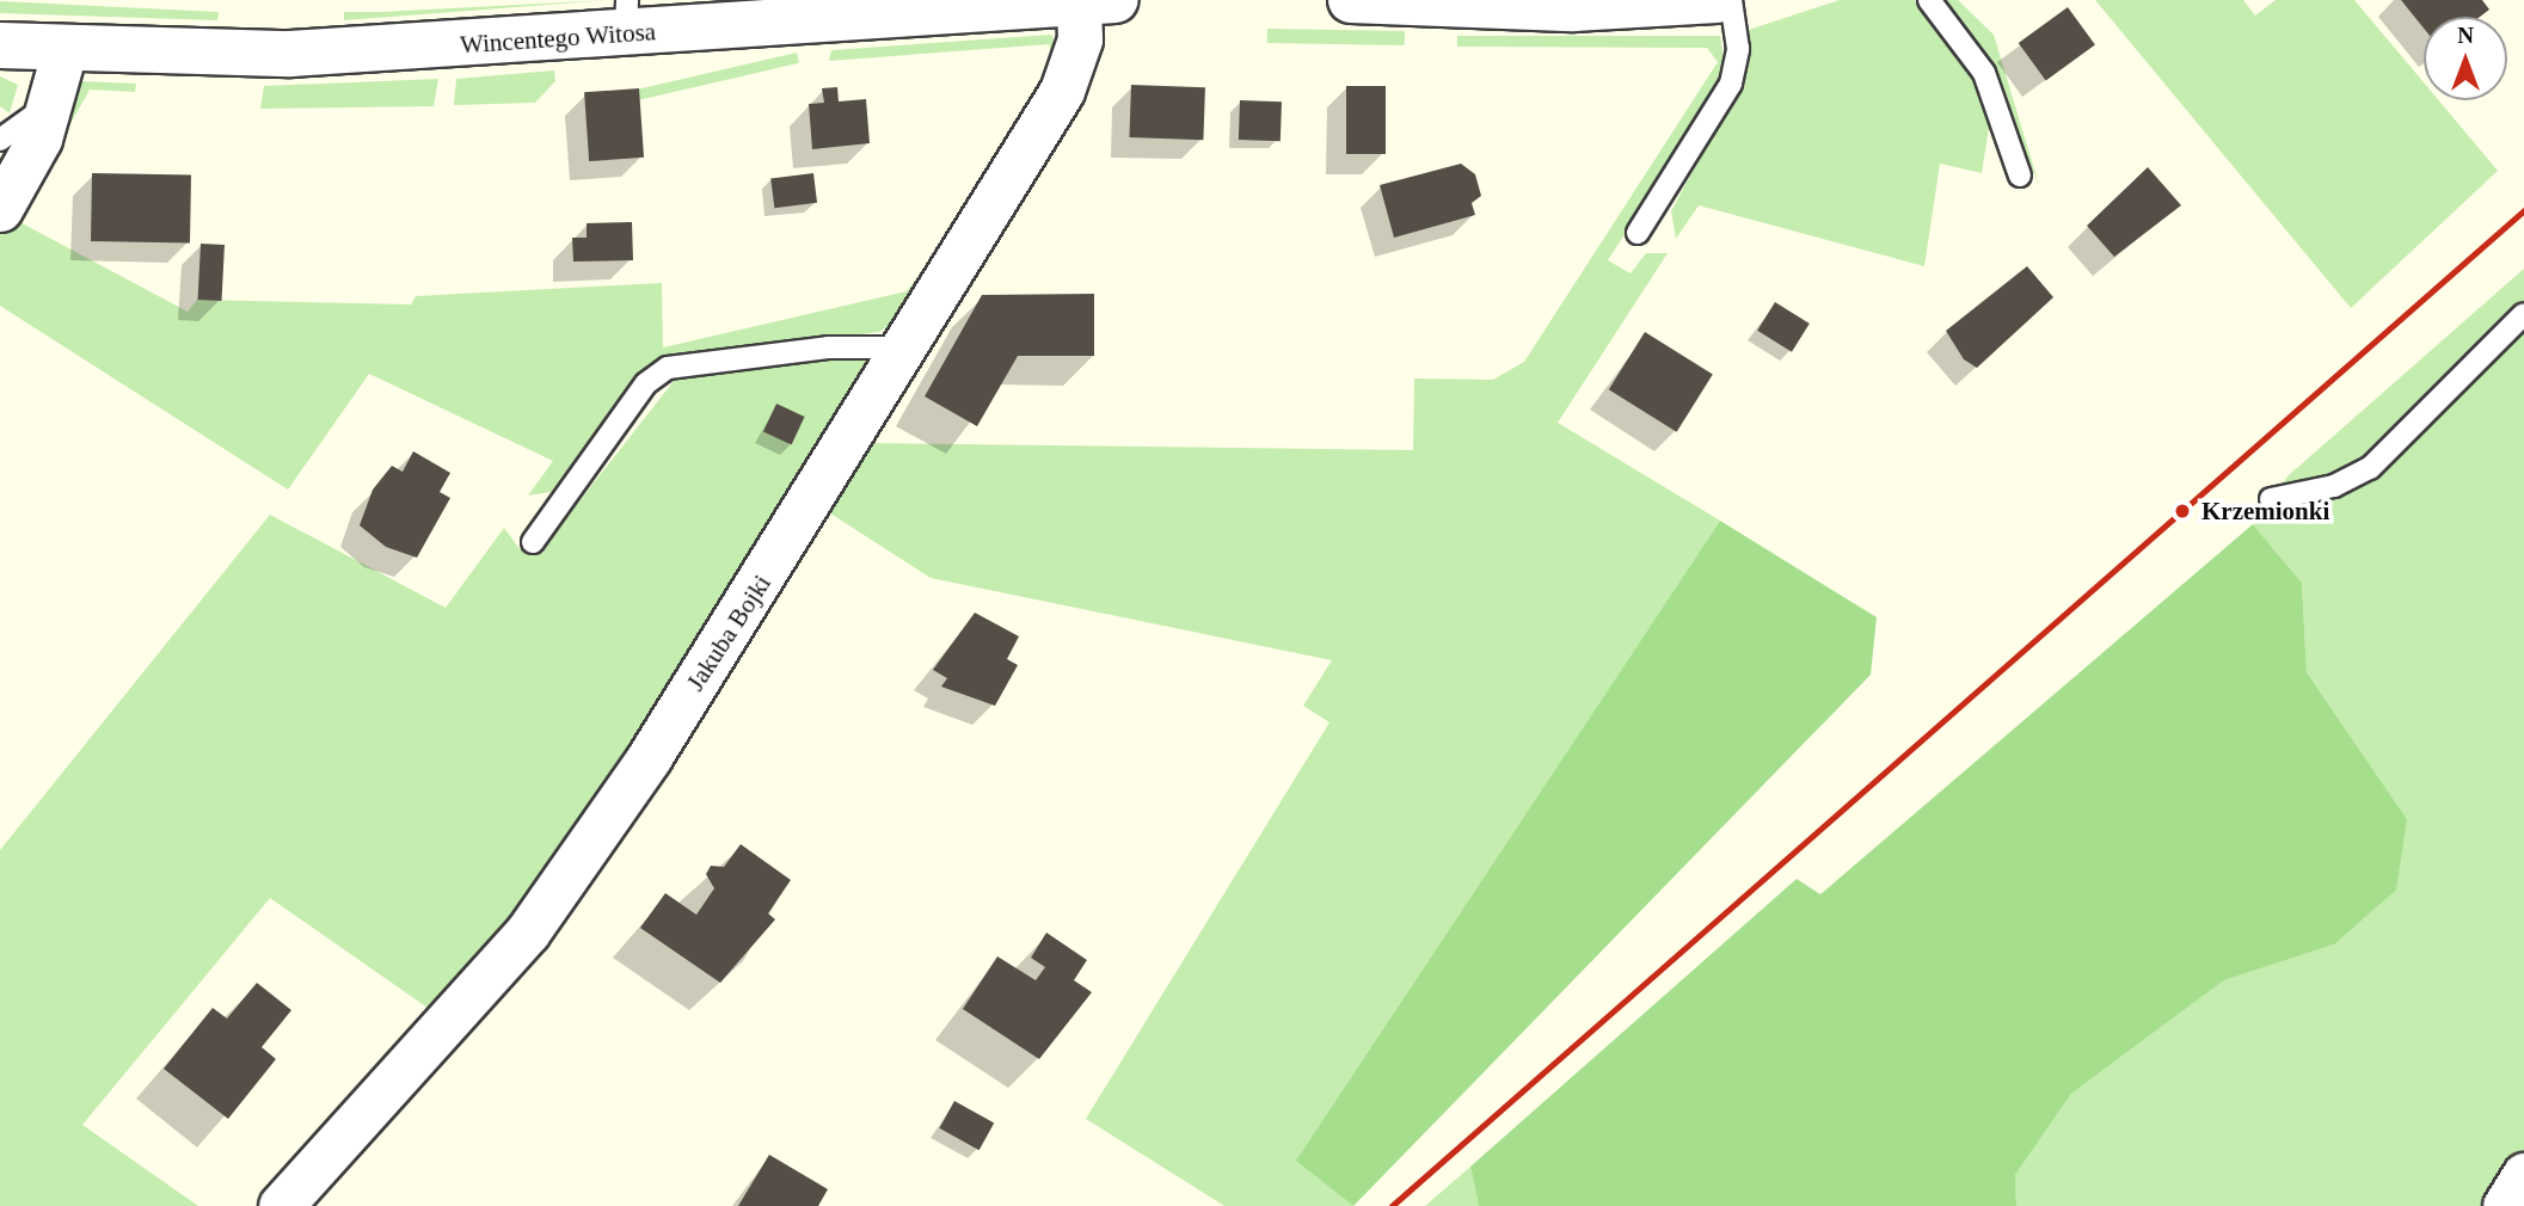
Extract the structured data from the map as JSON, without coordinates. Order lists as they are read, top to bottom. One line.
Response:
{"streets":{"street":["Wincentego Witosa","Jakuba Bojki"]},"crossings":[["Wincentego Witosa","Jakuba Bojki"]],"places":["Krzemionki"],"north":"top"}
